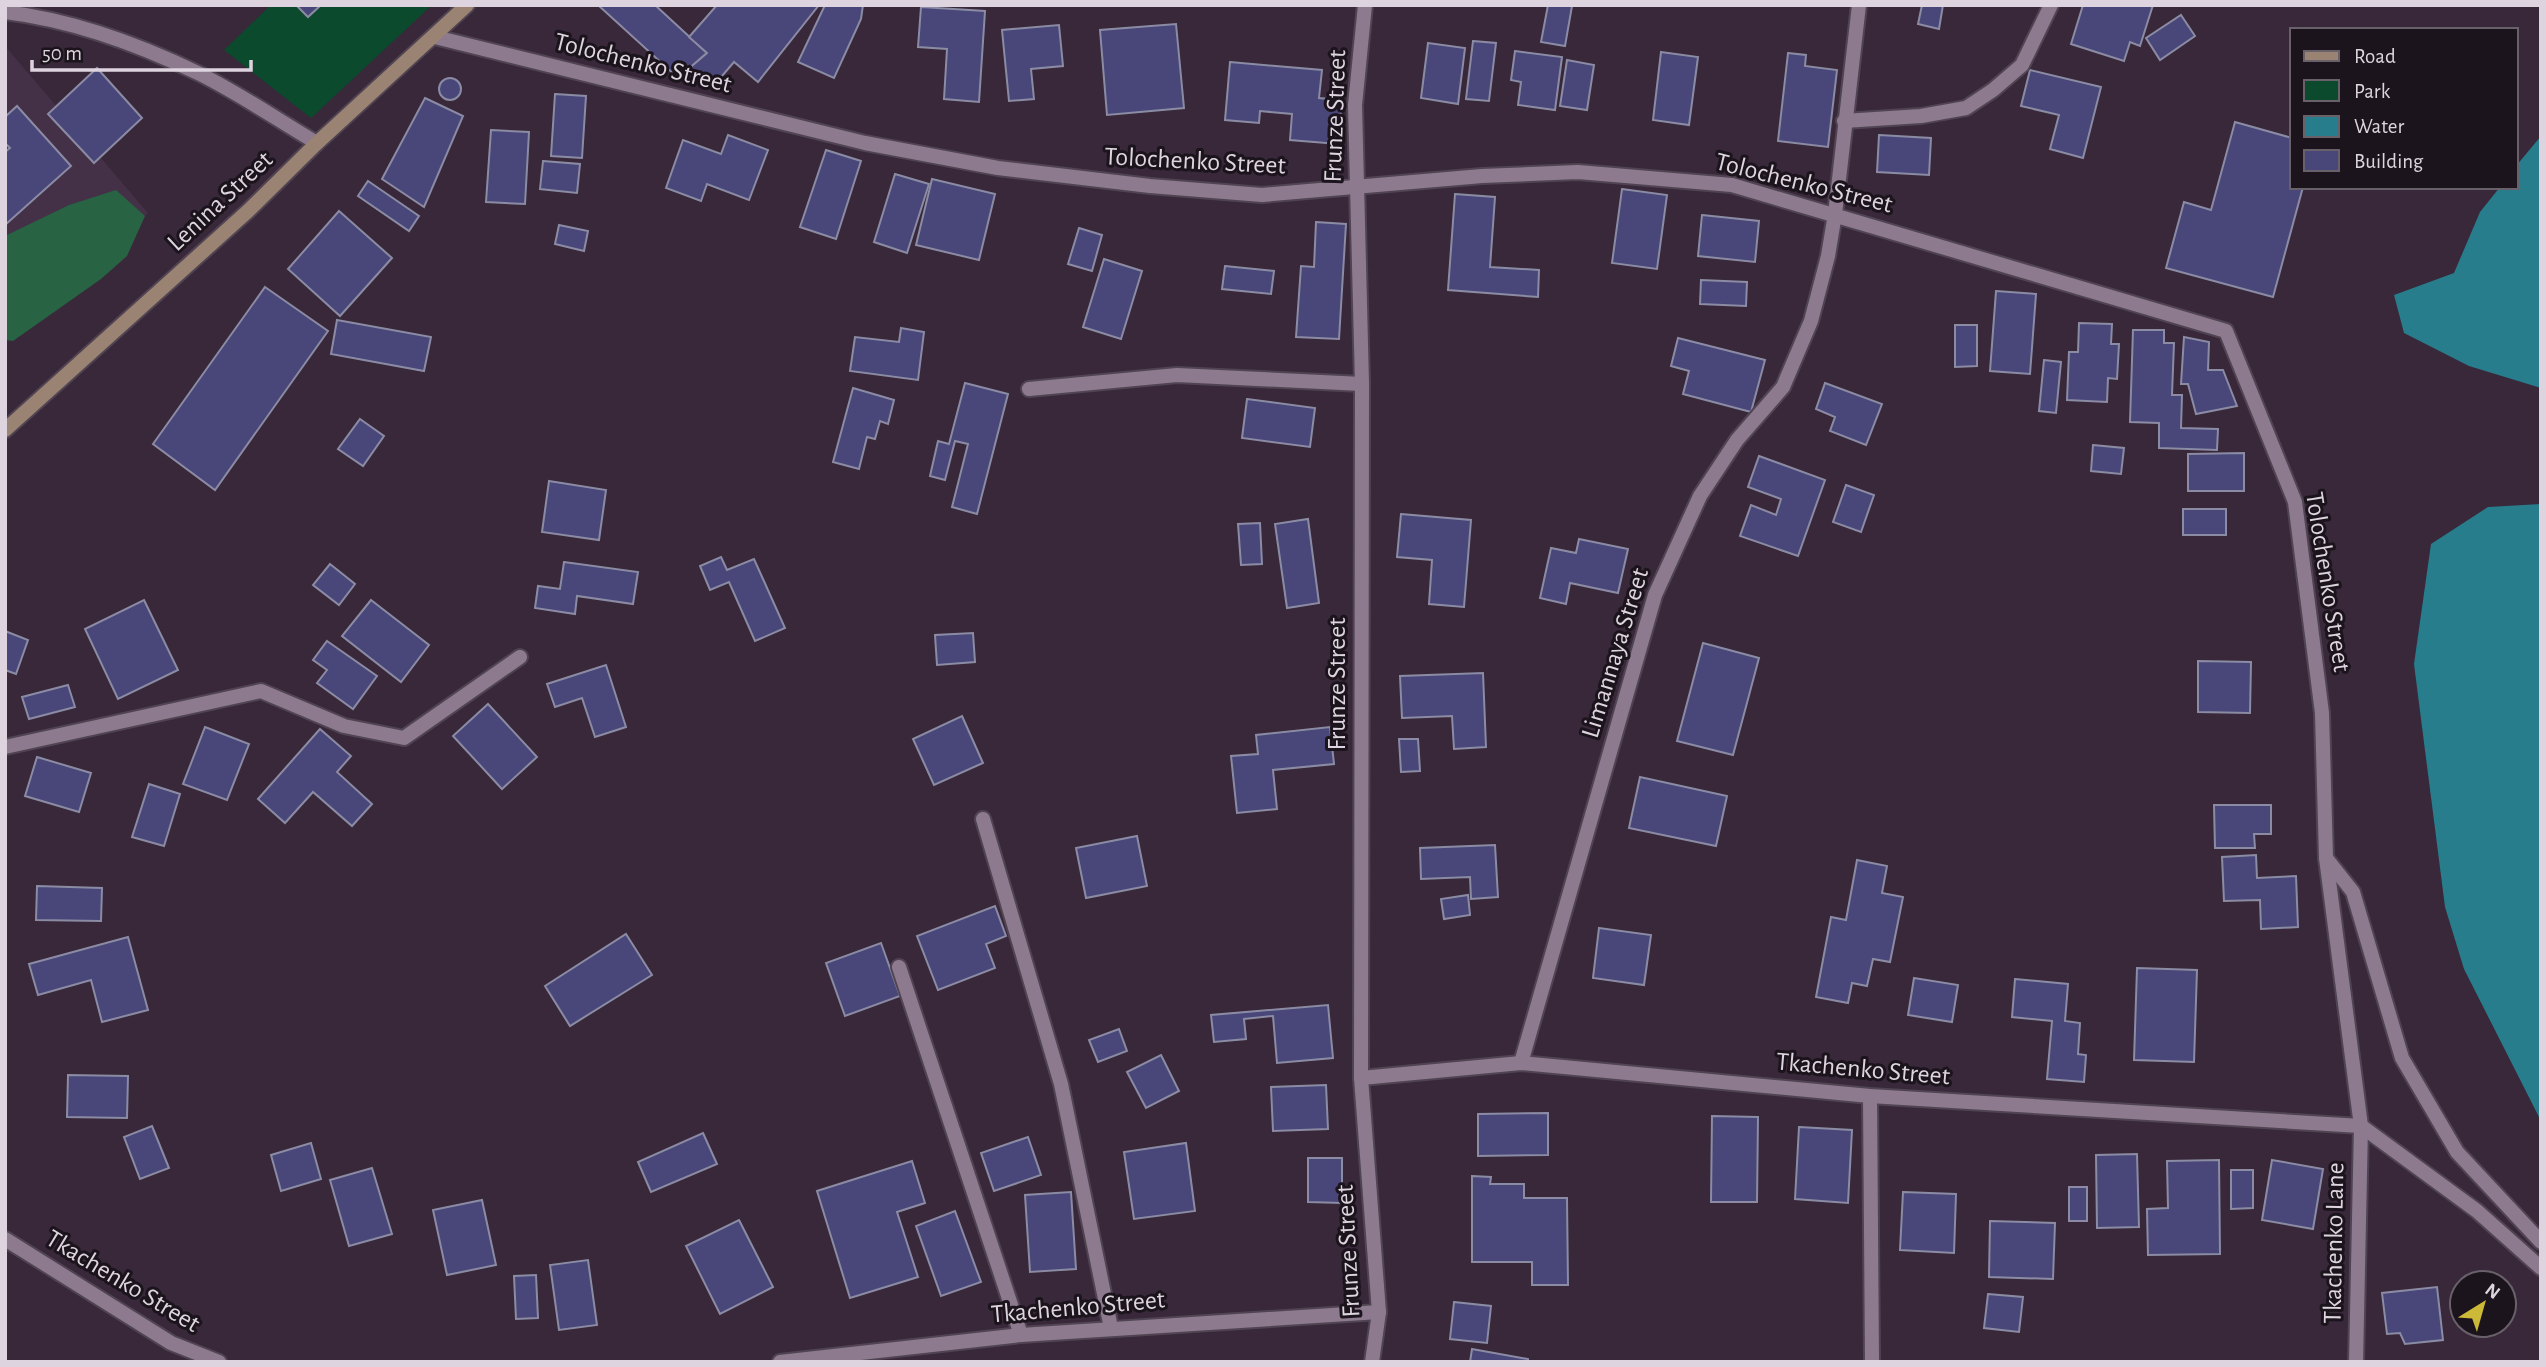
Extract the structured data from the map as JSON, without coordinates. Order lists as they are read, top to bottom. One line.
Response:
{"streets":{"street":["Tolochenko Street","Frunze Street","Lenina Street","Limannaya Street","Tkachenko Street","Tkachenko Lane"]},"crossings":[["Tolochenko Street","Frunze Street"],["Tolochenko Street","Lenina Street"],["Tolochenko Street","Limannaya Street"],["Tolochenko Street","Tkachenko Street"],["Tolochenko Street","Tkachenko Lane"],["Frunze Street","Tkachenko Street"],["Limannaya Street","Tkachenko Street"],["Tkachenko Street","Tkachenko Lane"]],"legend":["Road","Park","Water","Building"],"scale_bar":"50 m","north":"top right"}
